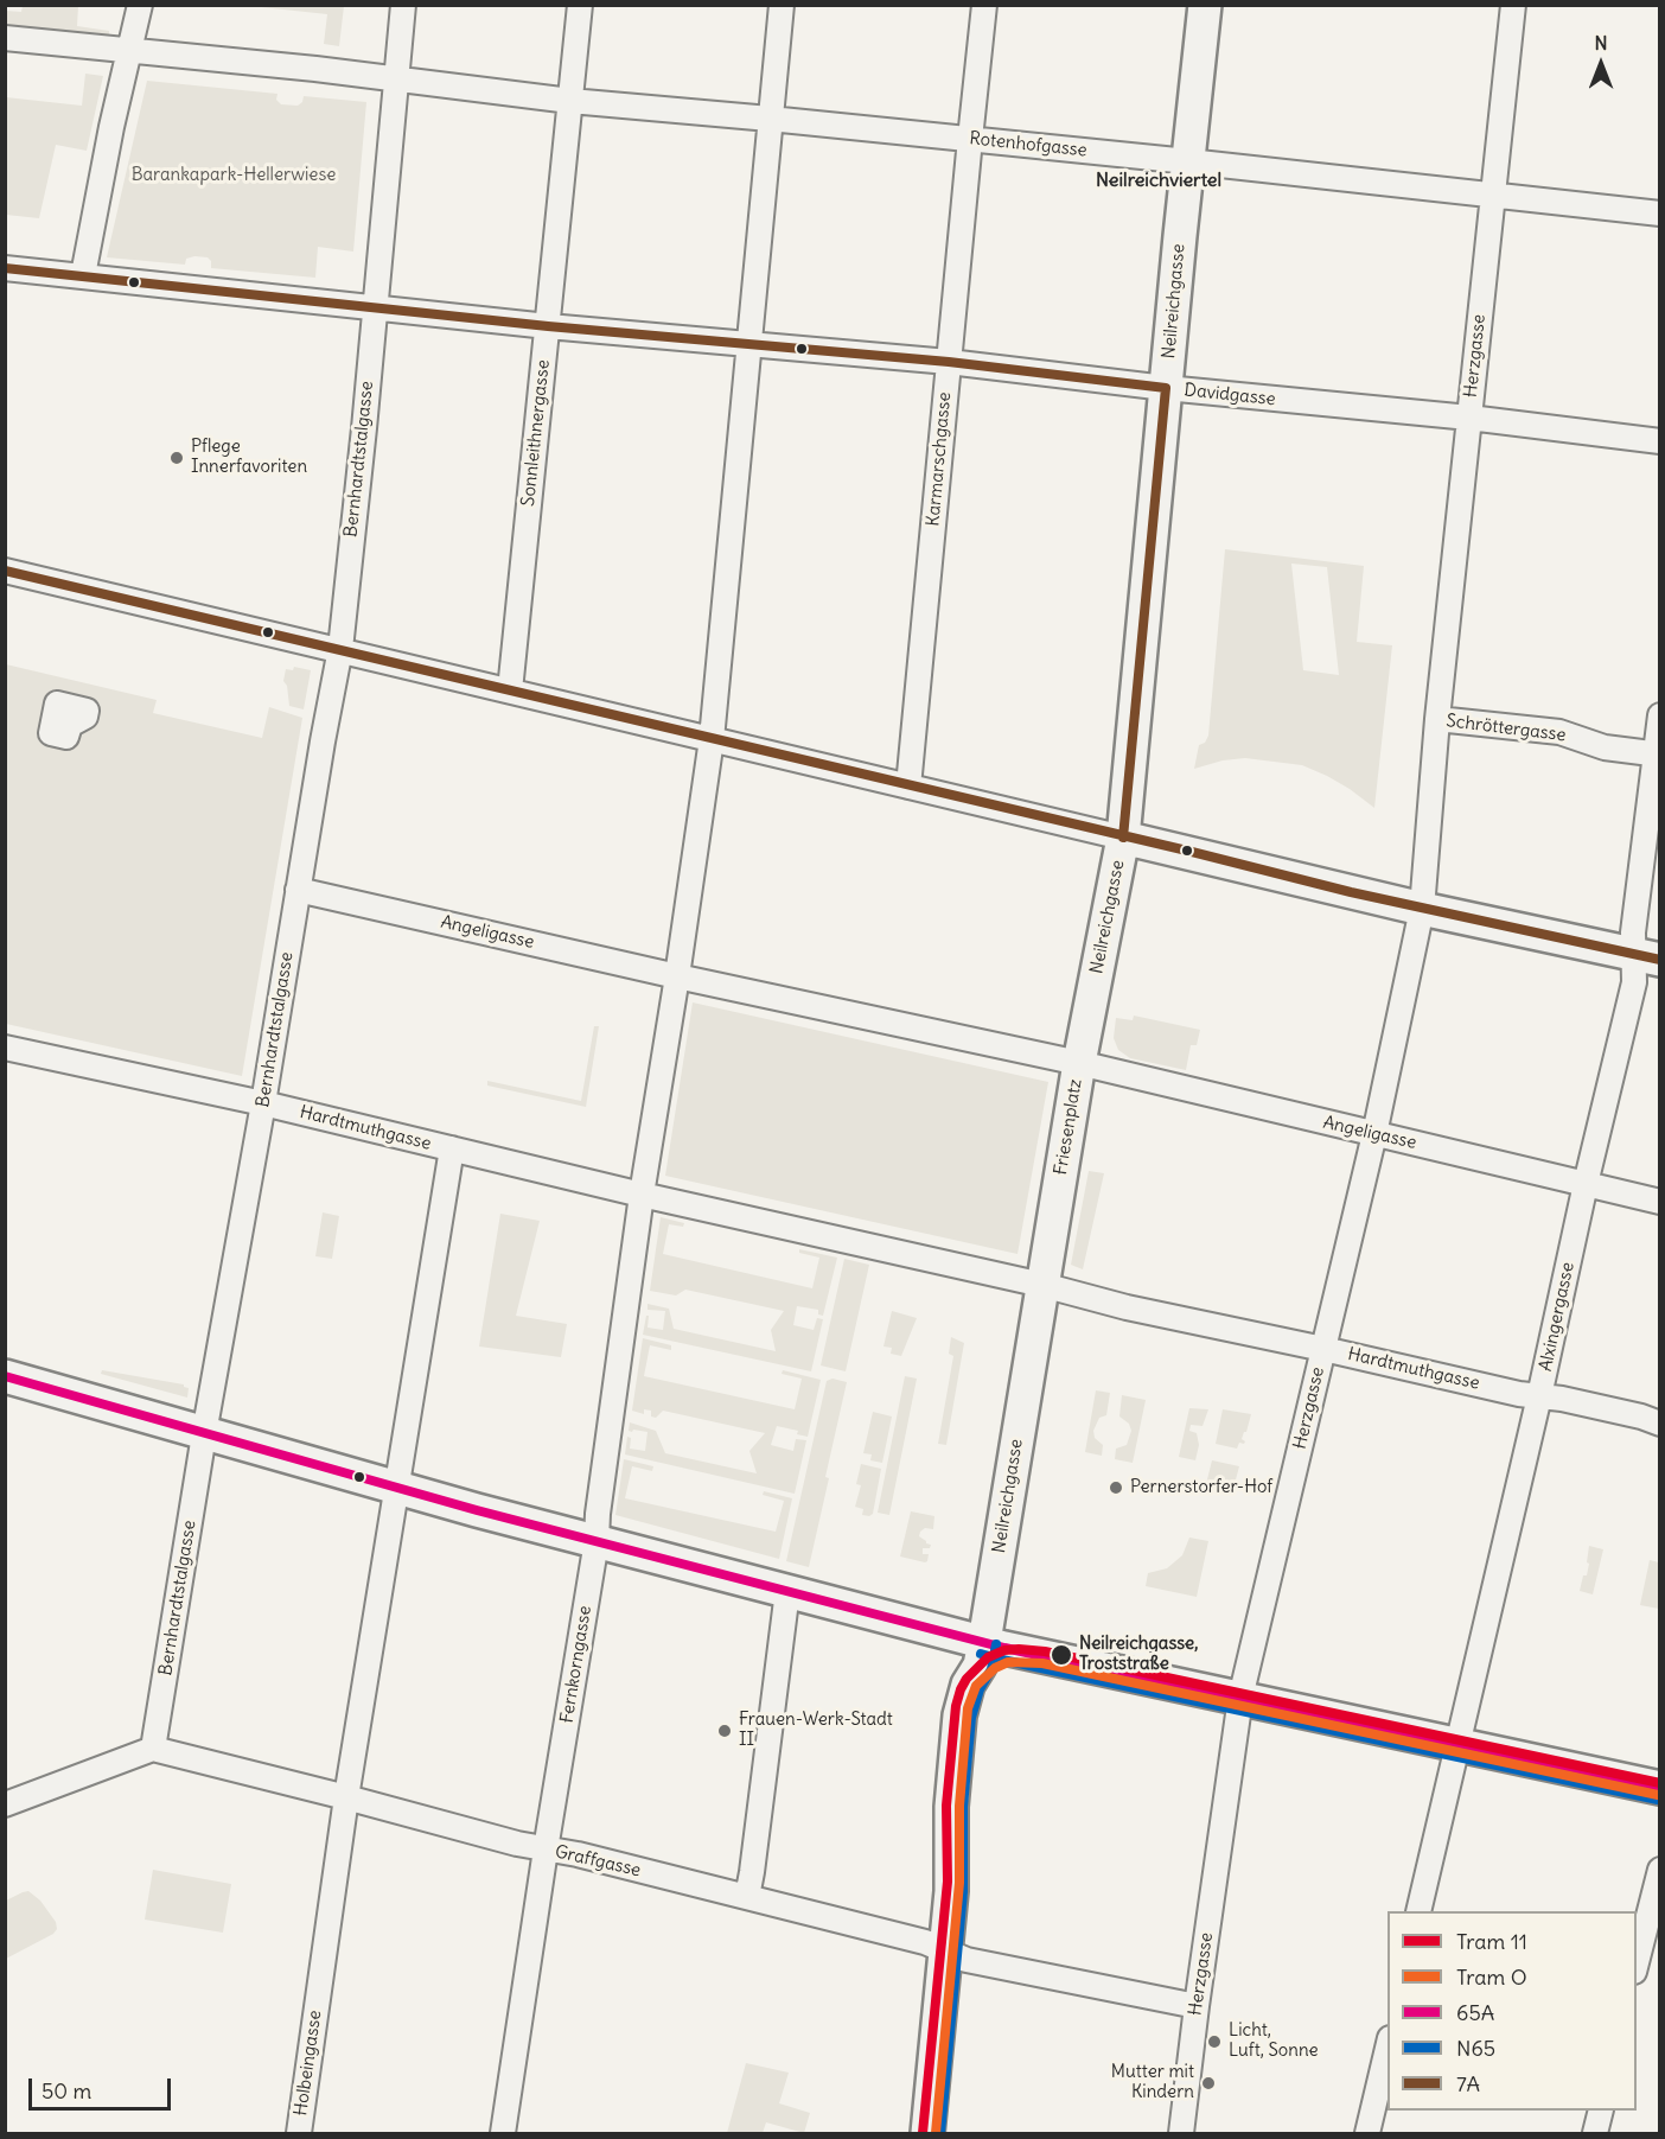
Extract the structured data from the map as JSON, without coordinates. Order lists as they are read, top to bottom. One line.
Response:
{"streets":{"street":["Rotenhofgasse","Neilreichgasse","Herzgasse","Davidgasse","Sonnleithnergasse","Bernhardtstalgasse","Karmarschgasse","Schröttergasse","Angeligasse","Friesenplatz","Hardtmuthgasse","Alxingergasse","Fernkorngasse","Graffgasse","Holbeingasse"]},"crossings":[["Rotenhofgasse","Neilreichgasse"],["Rotenhofgasse","Herzgasse"],["Rotenhofgasse","Sonnleithnergasse"],["Rotenhofgasse","Bernhardtstalgasse"],["Rotenhofgasse","Karmarschgasse"],["Neilreichgasse","Davidgasse"],["Neilreichgasse","Angeligasse"],["Neilreichgasse","Friesenplatz"],["Neilreichgasse","Hardtmuthgasse"],["Neilreichgasse","Graffgasse"],["Herzgasse","Davidgasse"],["Herzgasse","Schröttergasse"],["Herzgasse","Angeligasse"],["Herzgasse","Hardtmuthgasse"],["Herzgasse","Graffgasse"],["Davidgasse","Sonnleithnergasse"],["Davidgasse","Bernhardtstalgasse"],["Davidgasse","Karmarschgasse"],["Bernhardtstalgasse","Angeligasse"],["Bernhardtstalgasse","Hardtmuthgasse"],["Bernhardtstalgasse","Graffgasse"],["Schröttergasse","Alxingergasse"],["Angeligasse","Friesenplatz"],["Angeligasse","Alxingergasse"],["Friesenplatz","Hardtmuthgasse"],["Hardtmuthgasse","Alxingergasse"],["Hardtmuthgasse","Fernkorngasse"],["Hardtmuthgasse","Holbeingasse"],["Fernkorngasse","Graffgasse"],["Graffgasse","Holbeingasse"]],"districts":["Neilreichviertel"],"parks":["Barankapark-Hellerwiese"],"places":["Pflege Innerfavoriten","Pernerstorfer-Hof","Neilreichgasse, Troststraße","Frauen-Werk-Stadt II","Licht, Luft, Sonne","Mutter mit Kindern"],"lines":["transit line 7A","transit line 65A","transit line N65","tram line 11","tram line O"],"legend":["Tram 11","Tram O","65A","N65","7A"],"scale_bar":"50 m","north":"top"}
